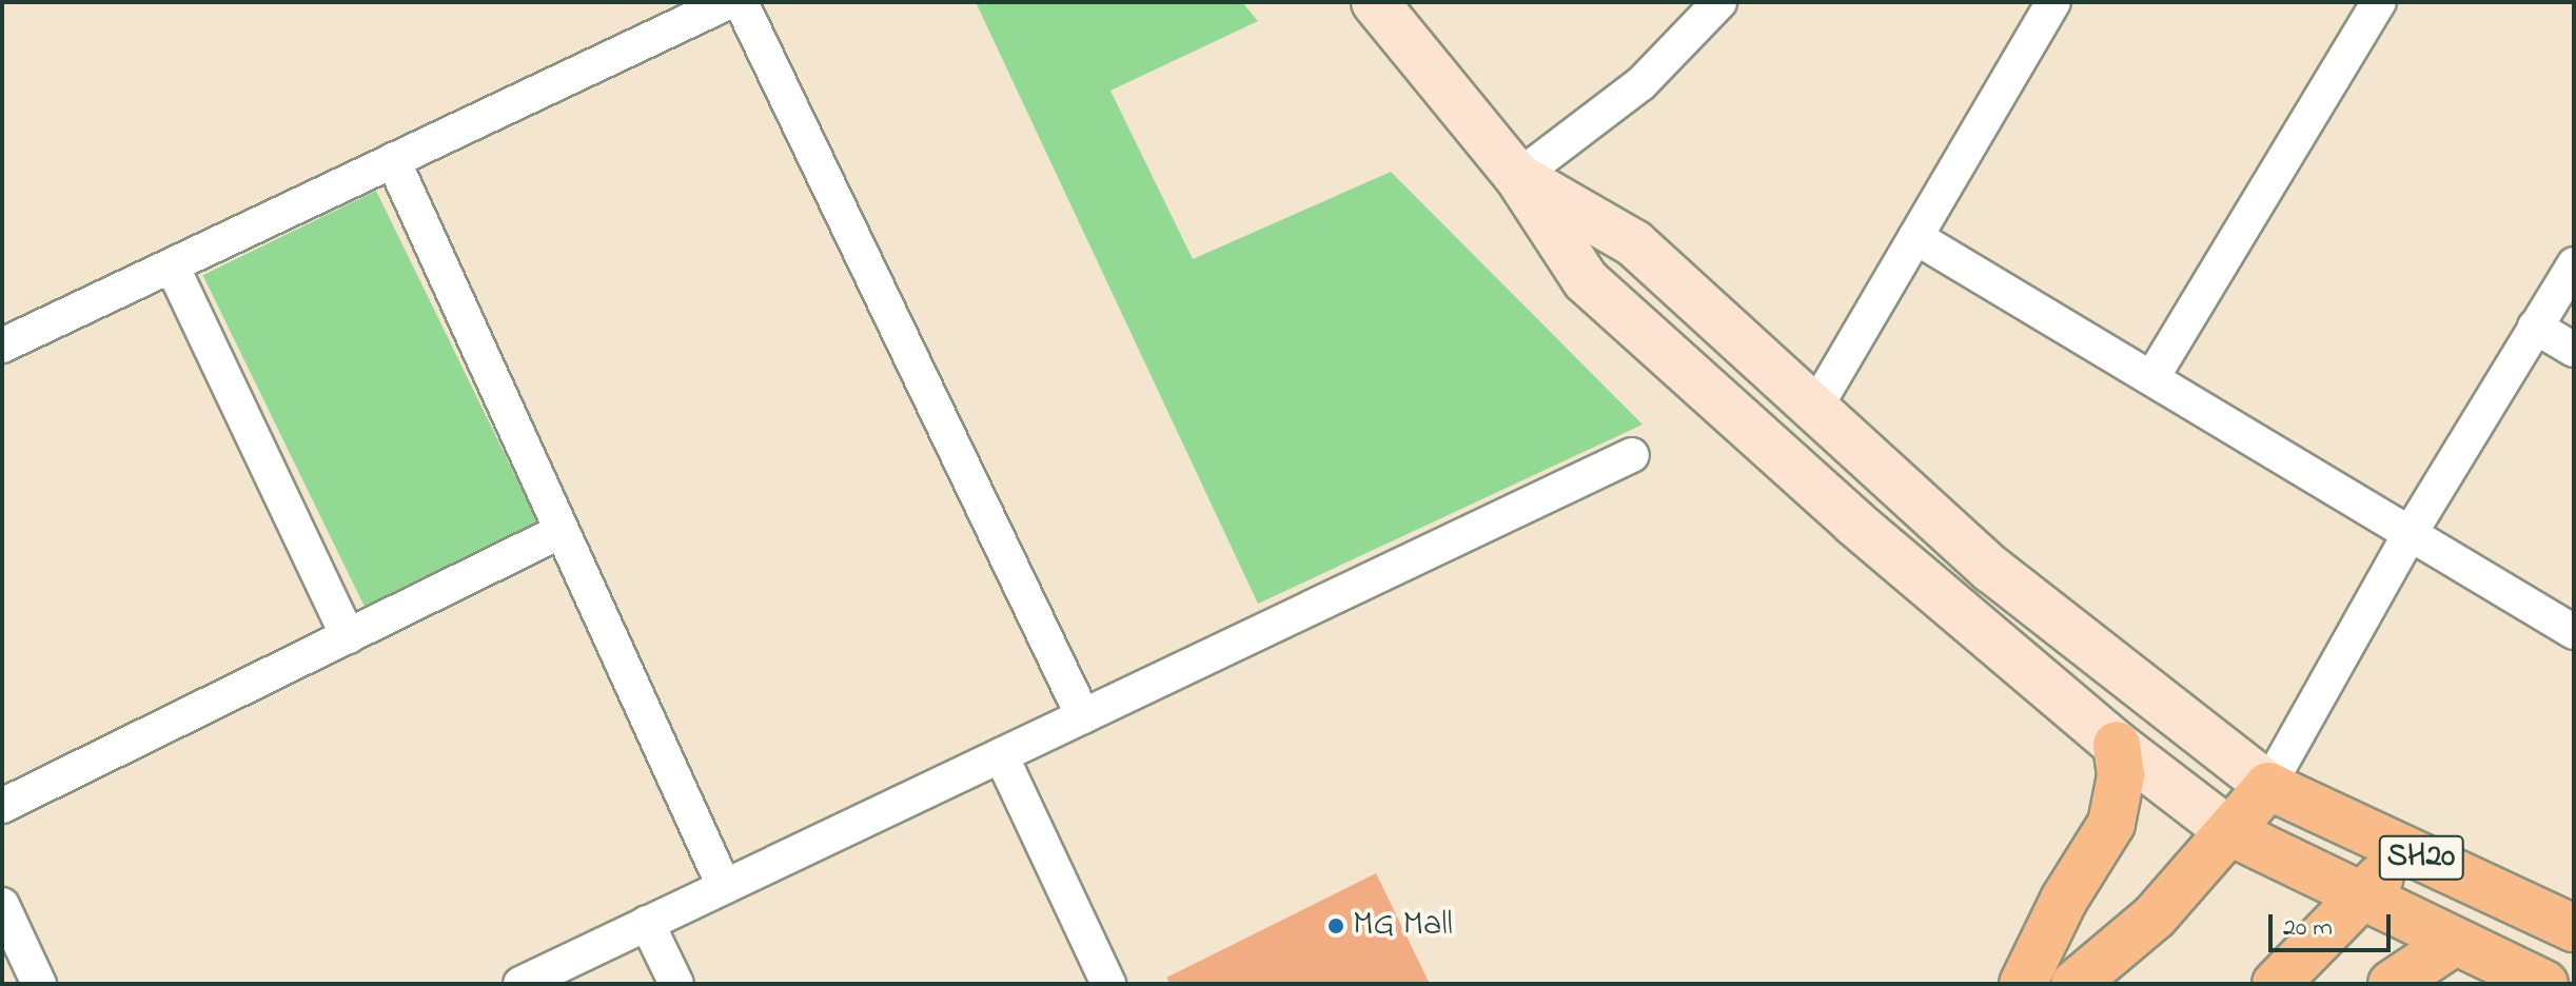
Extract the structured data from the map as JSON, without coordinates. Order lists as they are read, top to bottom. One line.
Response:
{"streets":{"main road":["SH20"]},"places":["MG Mall"],"scale_bar":"20 m"}
